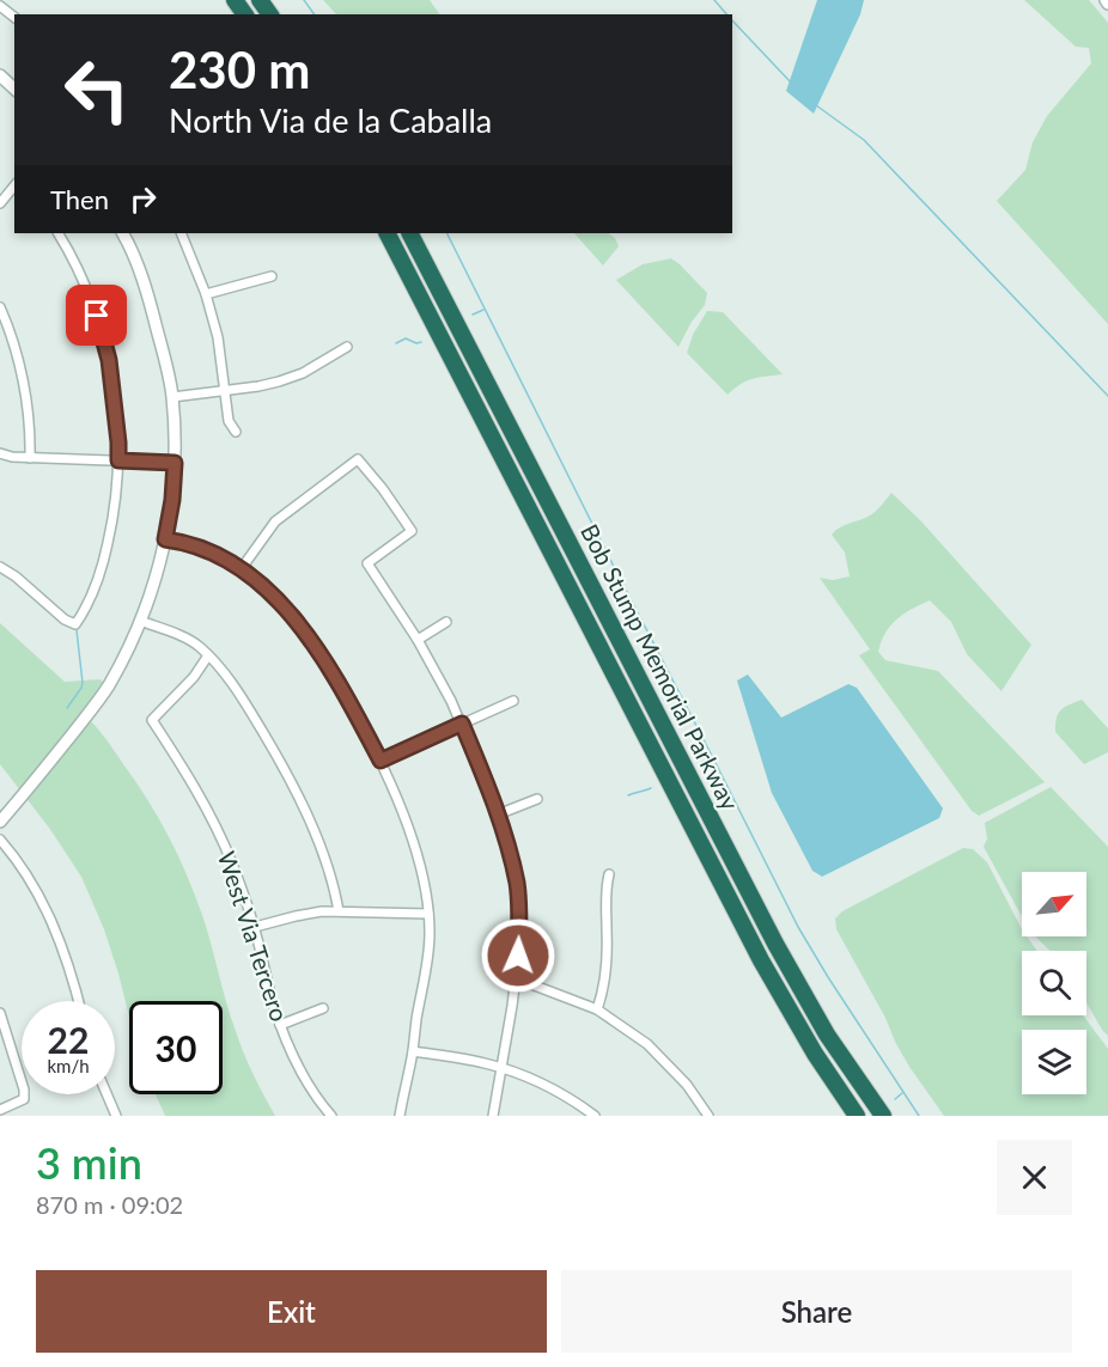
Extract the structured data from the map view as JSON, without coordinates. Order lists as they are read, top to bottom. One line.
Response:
{"streets":{"highway":["Bob Stump Memorial Parkway"],"street":["West Via Tercero"]},"north":"top right","page":{"turn":["230 m","North Via de la Caballa"],"then":"Then","speed":"22 km/h","limit":"30","heading":["3 min","870 m · 09:02"],"buttons":["Exit","Share"]}}
